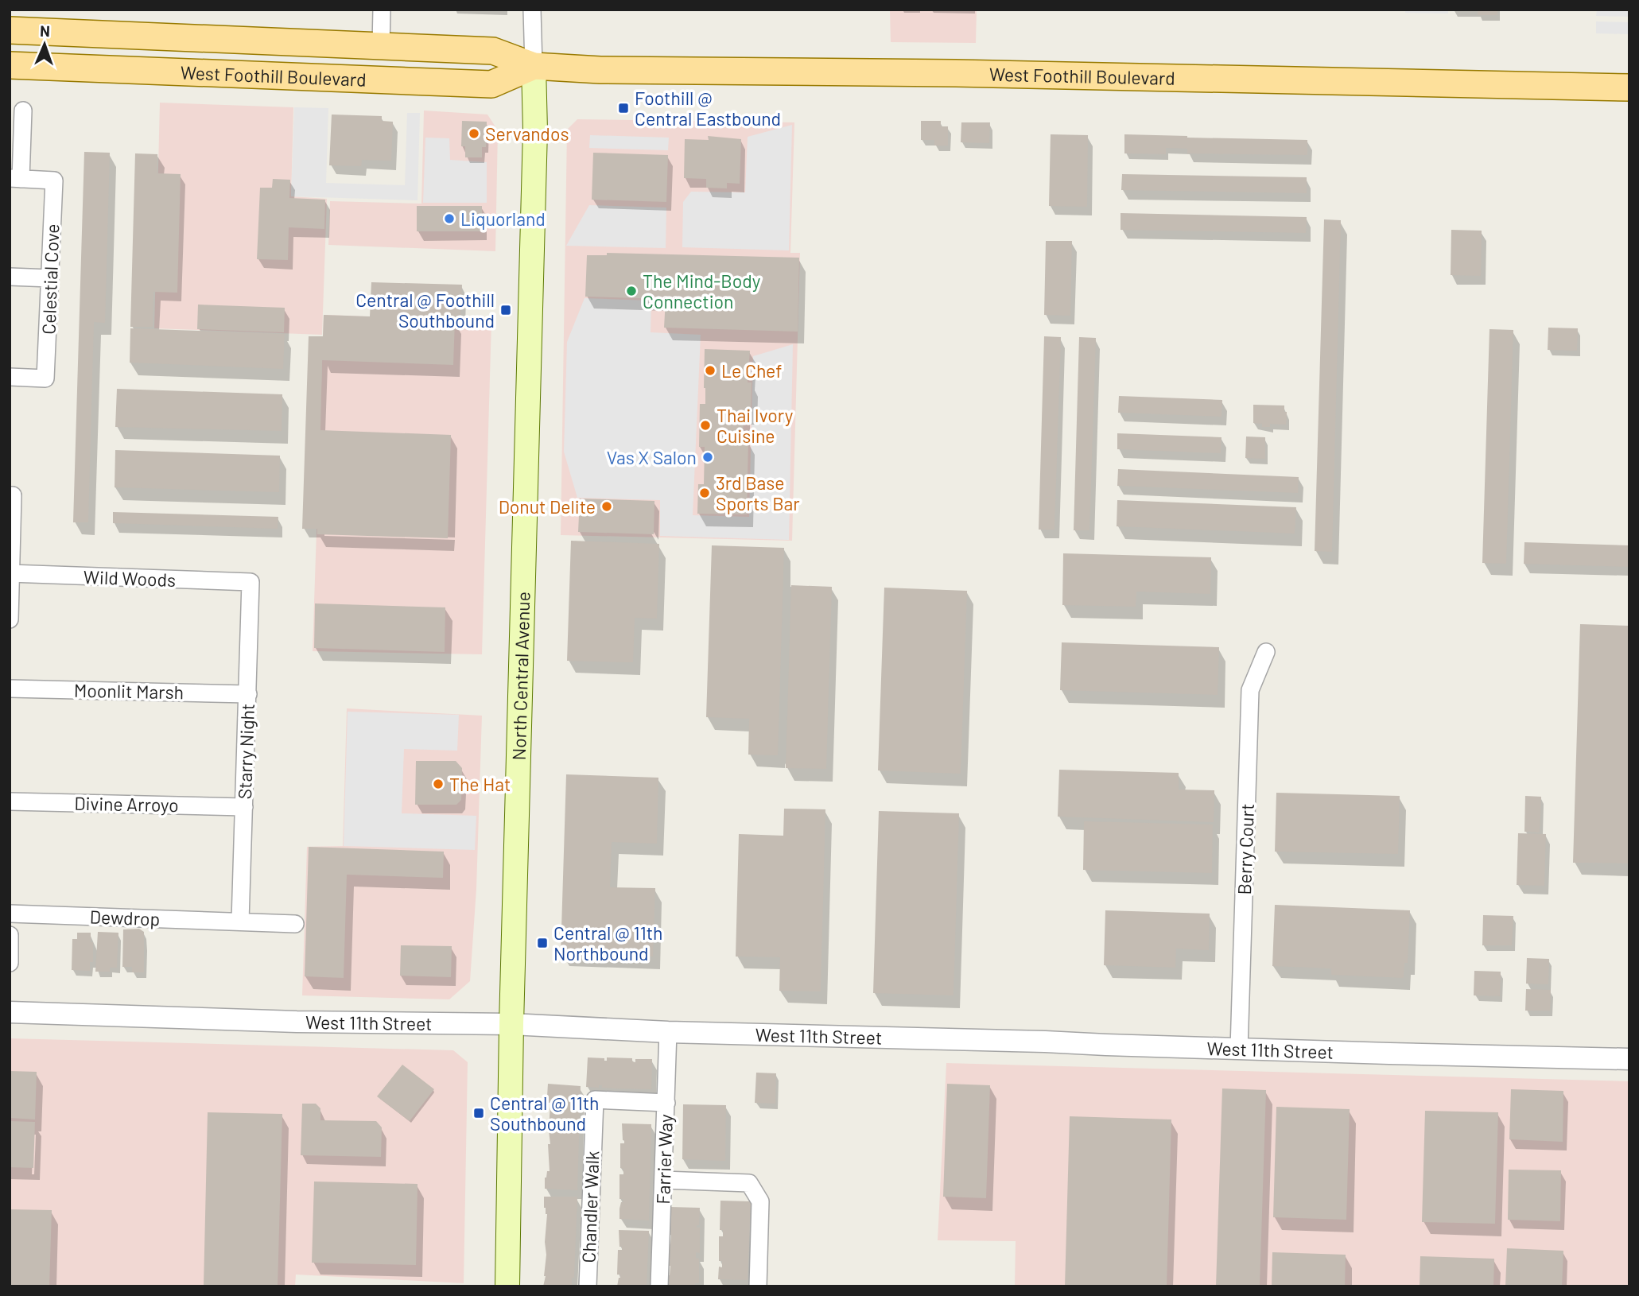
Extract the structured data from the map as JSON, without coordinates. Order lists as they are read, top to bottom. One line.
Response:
{"streets":{"main road":["West Foothill Boulevard","North Central Avenue"],"street":["Celestial Cove","Wild Woods","Moonlit Marsh","Starry Night","Divine Arroyo","Berry Court","Dewdrop","West 11th Street","Farrier Way","Chandler Walk"]},"crossings":[["West Foothill Boulevard","North Central Avenue"],["Wild Woods","Starry Night"],["North Central Avenue","West 11th Street"],["Moonlit Marsh","Starry Night"],["Starry Night","Divine Arroyo"],["Starry Night","Dewdrop"],["Berry Court","West 11th Street"],["West 11th Street","Farrier Way"],["Farrier Way","Chandler Walk"]],"places":{"transit":["Foothill @ Central Eastbound","Central @ Foothill Southbound","Central @ 11th Northbound","Central @ 11th Southbound"],"other":["Servandos","Liquorland","The Mind-Body Connection","Le Chef","Thai Ivory Cuisine","Vas X Salon","3rd Base Sports Bar","Donut Delite","The Hat"]},"north":"top"}
